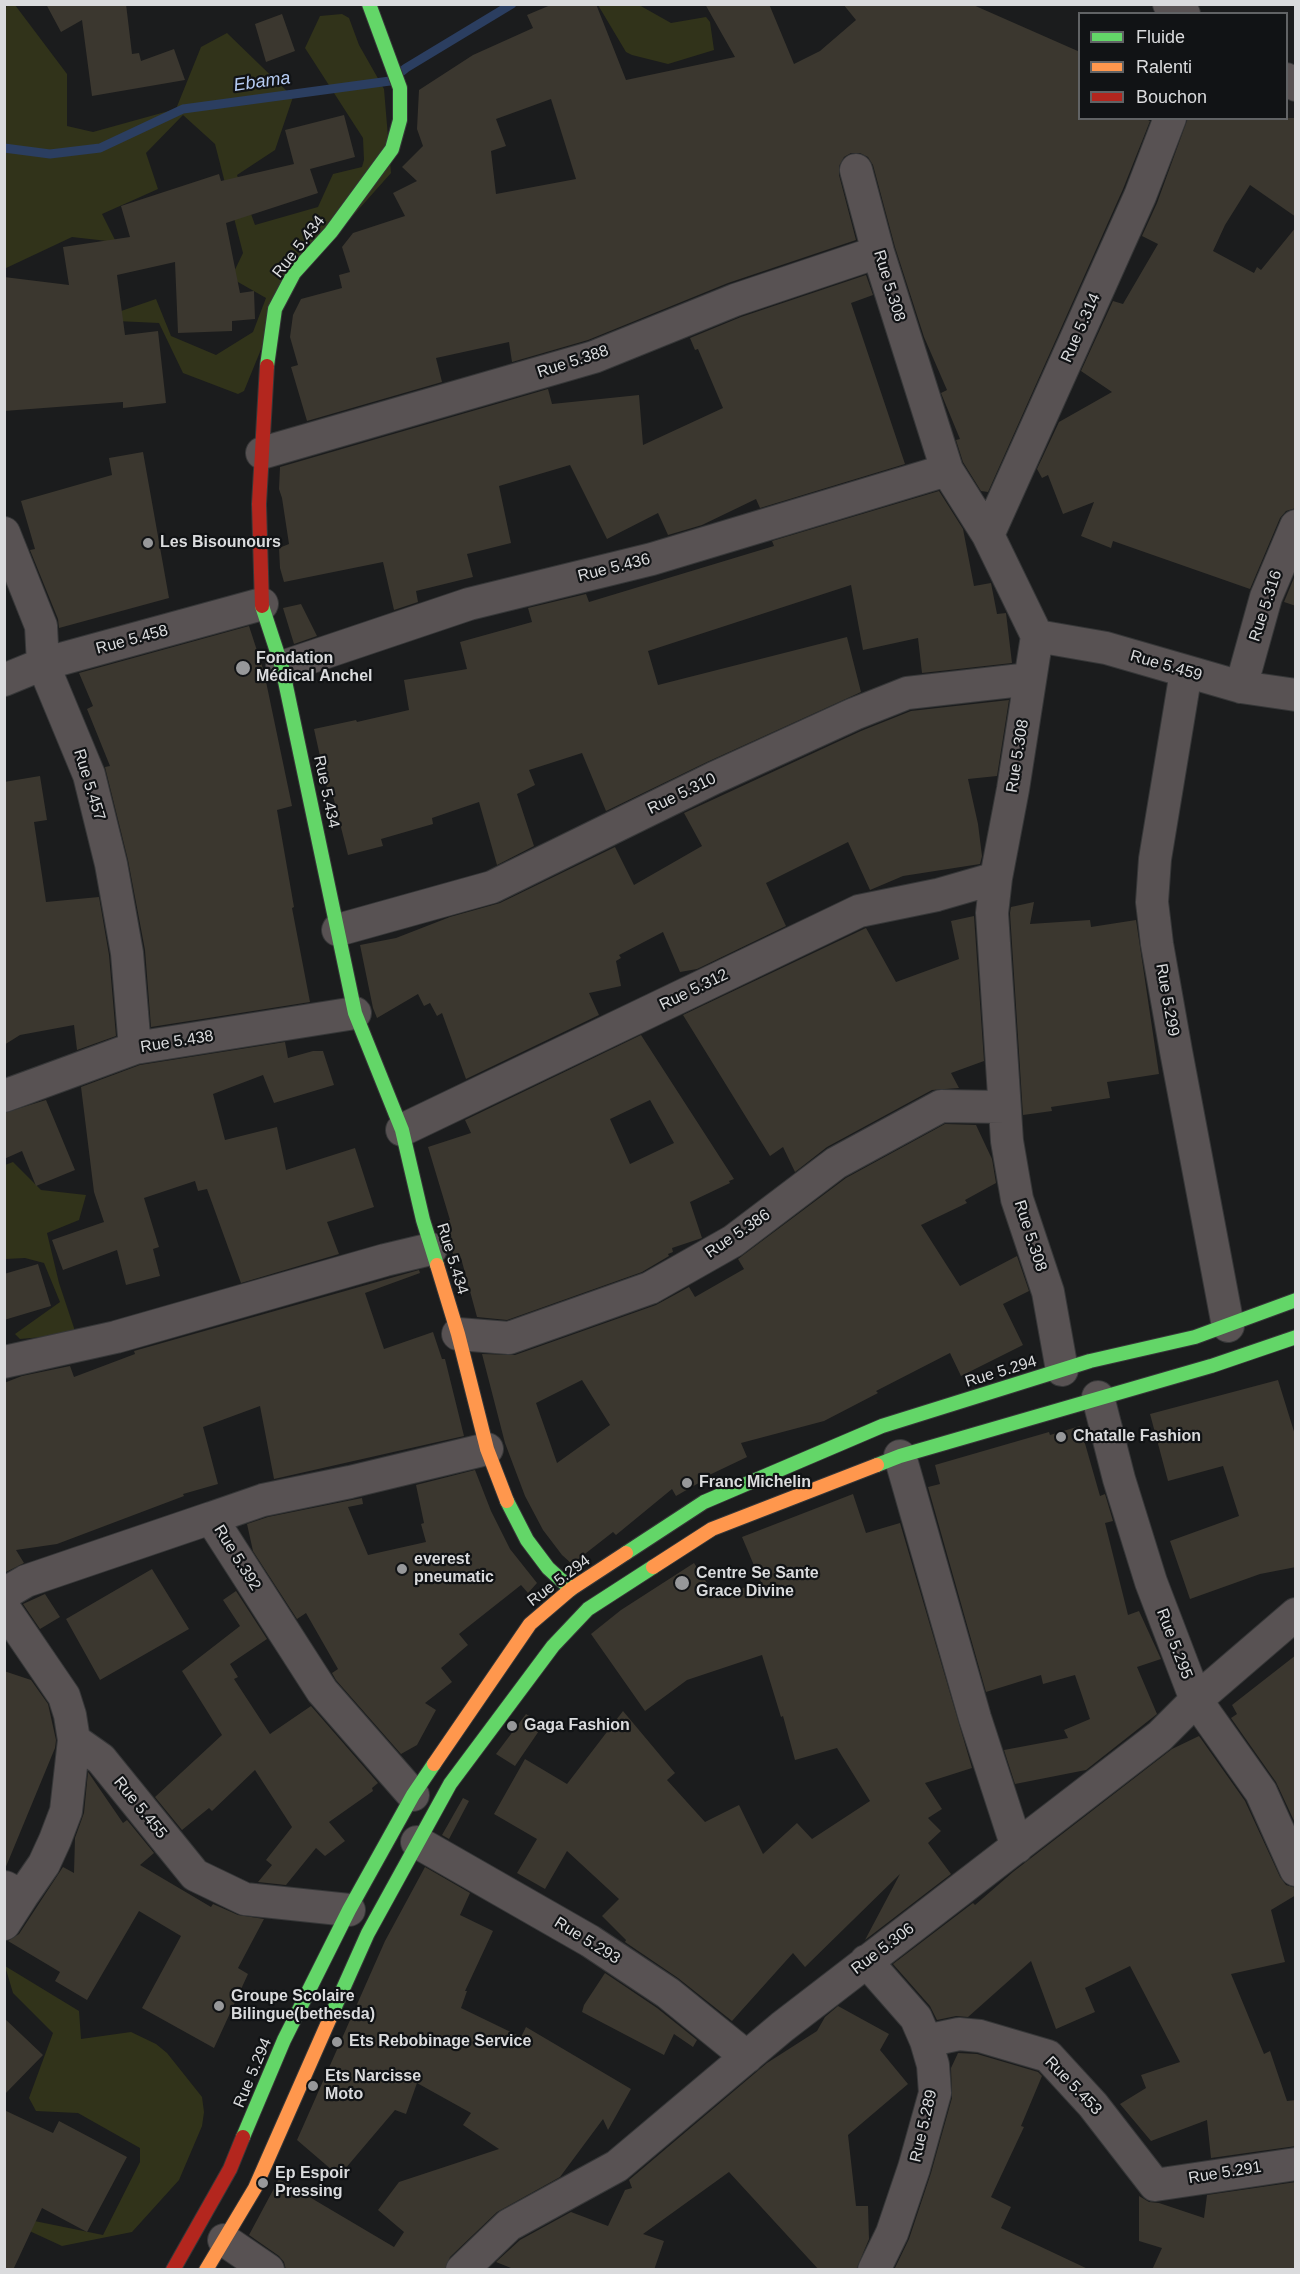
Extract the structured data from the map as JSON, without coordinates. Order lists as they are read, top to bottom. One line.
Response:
{"streets":{"main road":["Rue 5.434","Rue 5.294"],"street":["Rue 5.308","Rue 5.314","Rue 5.388","Rue 5.436","Rue 5.316","Rue 5.458","Rue 5.459","Rue 5.457","Rue 5.310","Rue 5.312","Rue 5.299","Rue 5.438","Rue 5.386","Rue 5.392","Rue 5.295","Rue 5.455","Rue 5.293","Rue 5.306","Rue 5.453","Rue 5.289","Rue 5.291"]},"crossings":[["Rue 5.434","Rue 5.388"],["Rue 5.434","Rue 5.436"],["Rue 5.434","Rue 5.458"],["Rue 5.434","Rue 5.310"],["Rue 5.434","Rue 5.312"],["Rue 5.434","Rue 5.438"],["Rue 5.434","Rue 5.386"],["Rue 5.434","Rue 5.294"],["Rue 5.434","Rue 5.392"],["Rue 5.308","Rue 5.314"],["Rue 5.308","Rue 5.388"],["Rue 5.308","Rue 5.436"],["Rue 5.308","Rue 5.459"],["Rue 5.308","Rue 5.310"],["Rue 5.308","Rue 5.312"],["Rue 5.308","Rue 5.386"],["Rue 5.308","Rue 5.294"],["Rue 5.316","Rue 5.459"],["Rue 5.458","Rue 5.457"],["Rue 5.459","Rue 5.299"],["Rue 5.457","Rue 5.438"],["Rue 5.299","Rue 5.294"],["Rue 5.294","Rue 5.392"],["Rue 5.294","Rue 5.455"],["Rue 5.295","Rue 5.306"],["Rue 5.293","Rue 5.306"],["Rue 5.306","Rue 5.289"],["Rue 5.453","Rue 5.289"],["Rue 5.453","Rue 5.291"]],"water":["Ebama"],"places":["Les Bisounours","Fondation Médical Anchel","Chatalle Fashion","Franc Michelin","everest pneumatic","Centre Se Sante Grace Divine","Gaga Fashion","Groupe Scolaire Bilingue(bethesda)","Ets Rebobinage Service","Ets Narcisse Moto","Ep Espoir Pressing"],"legend":["Fluide","Ralenti","Bouchon"]}
